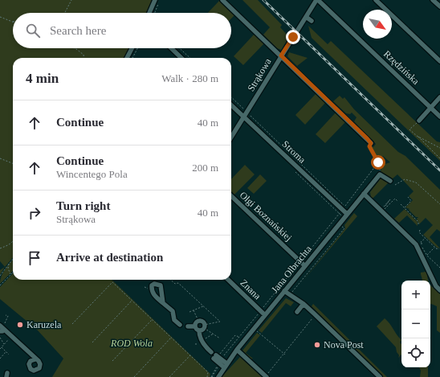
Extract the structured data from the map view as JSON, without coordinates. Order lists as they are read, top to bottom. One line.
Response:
{"streets":{"street":["Rzędzińska","Strąkowa","Stroma","Olgi Boznańskiej","Jana Olbrachta","Znana"]},"crossings":[["Rzędzińska","Strąkowa"],["Strąkowa","Stroma"],["Stroma","Jana Olbrachta"],["Olgi Boznańskiej","Jana Olbrachta"],["Jana Olbrachta","Znana"]],"parks":["ROD Wola"],"places":["Karuzela","Nova Post"],"north":"bottom right","page":{"search":"Search here","heading":["4 min","Walk · 280 m"],"list":[["Continue","40 m"],["Continue","Wincentego Pola","200 m"],["Turn right","Strąkowa","40 m"],"Arrive at destination"],"map_buttons":["+","−"]}}
